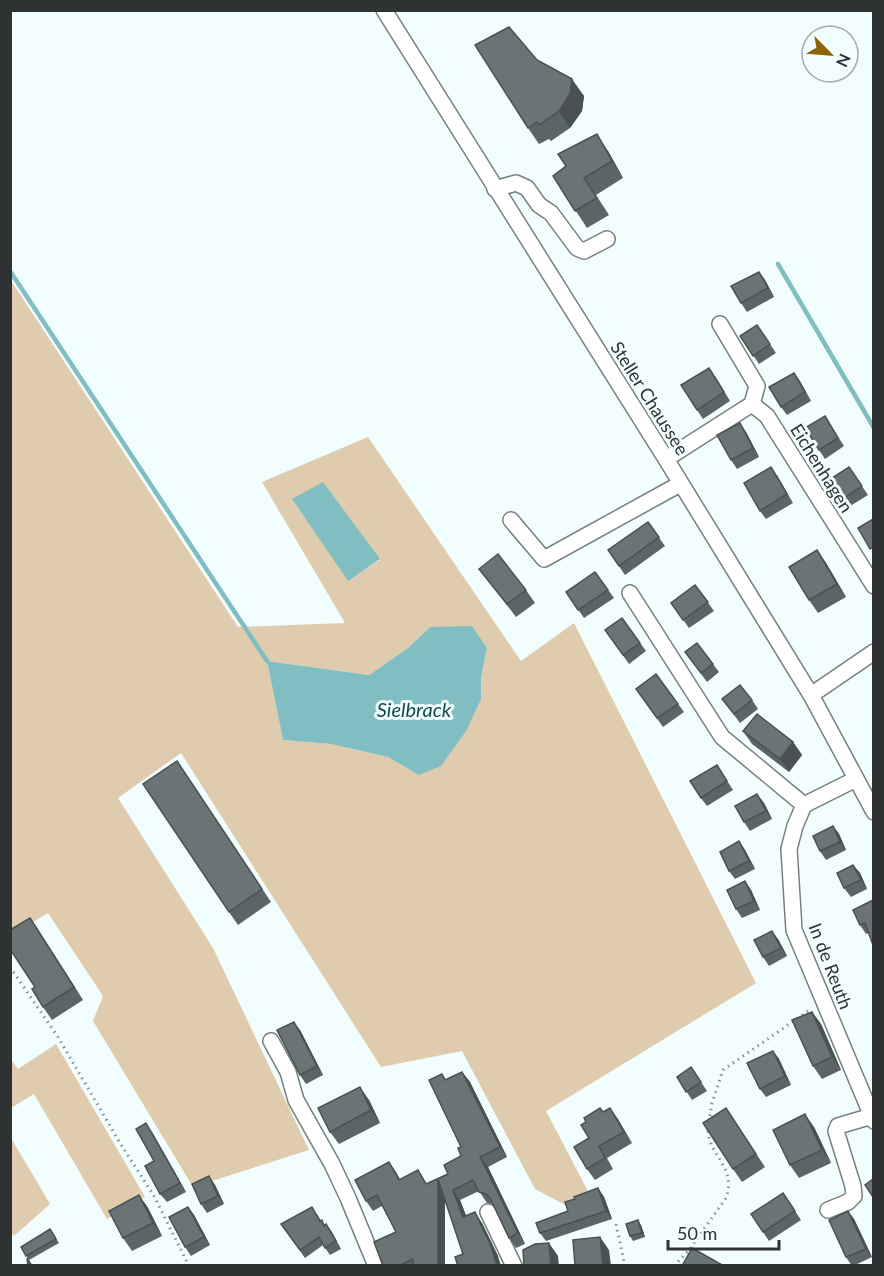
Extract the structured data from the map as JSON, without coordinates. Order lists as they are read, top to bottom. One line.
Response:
{"streets":{"street":["Steller Chaussee","Eichenhagen","In de Reuth"]},"water":["Sielbrack"],"scale_bar":"50 m","north":"bottom right"}
